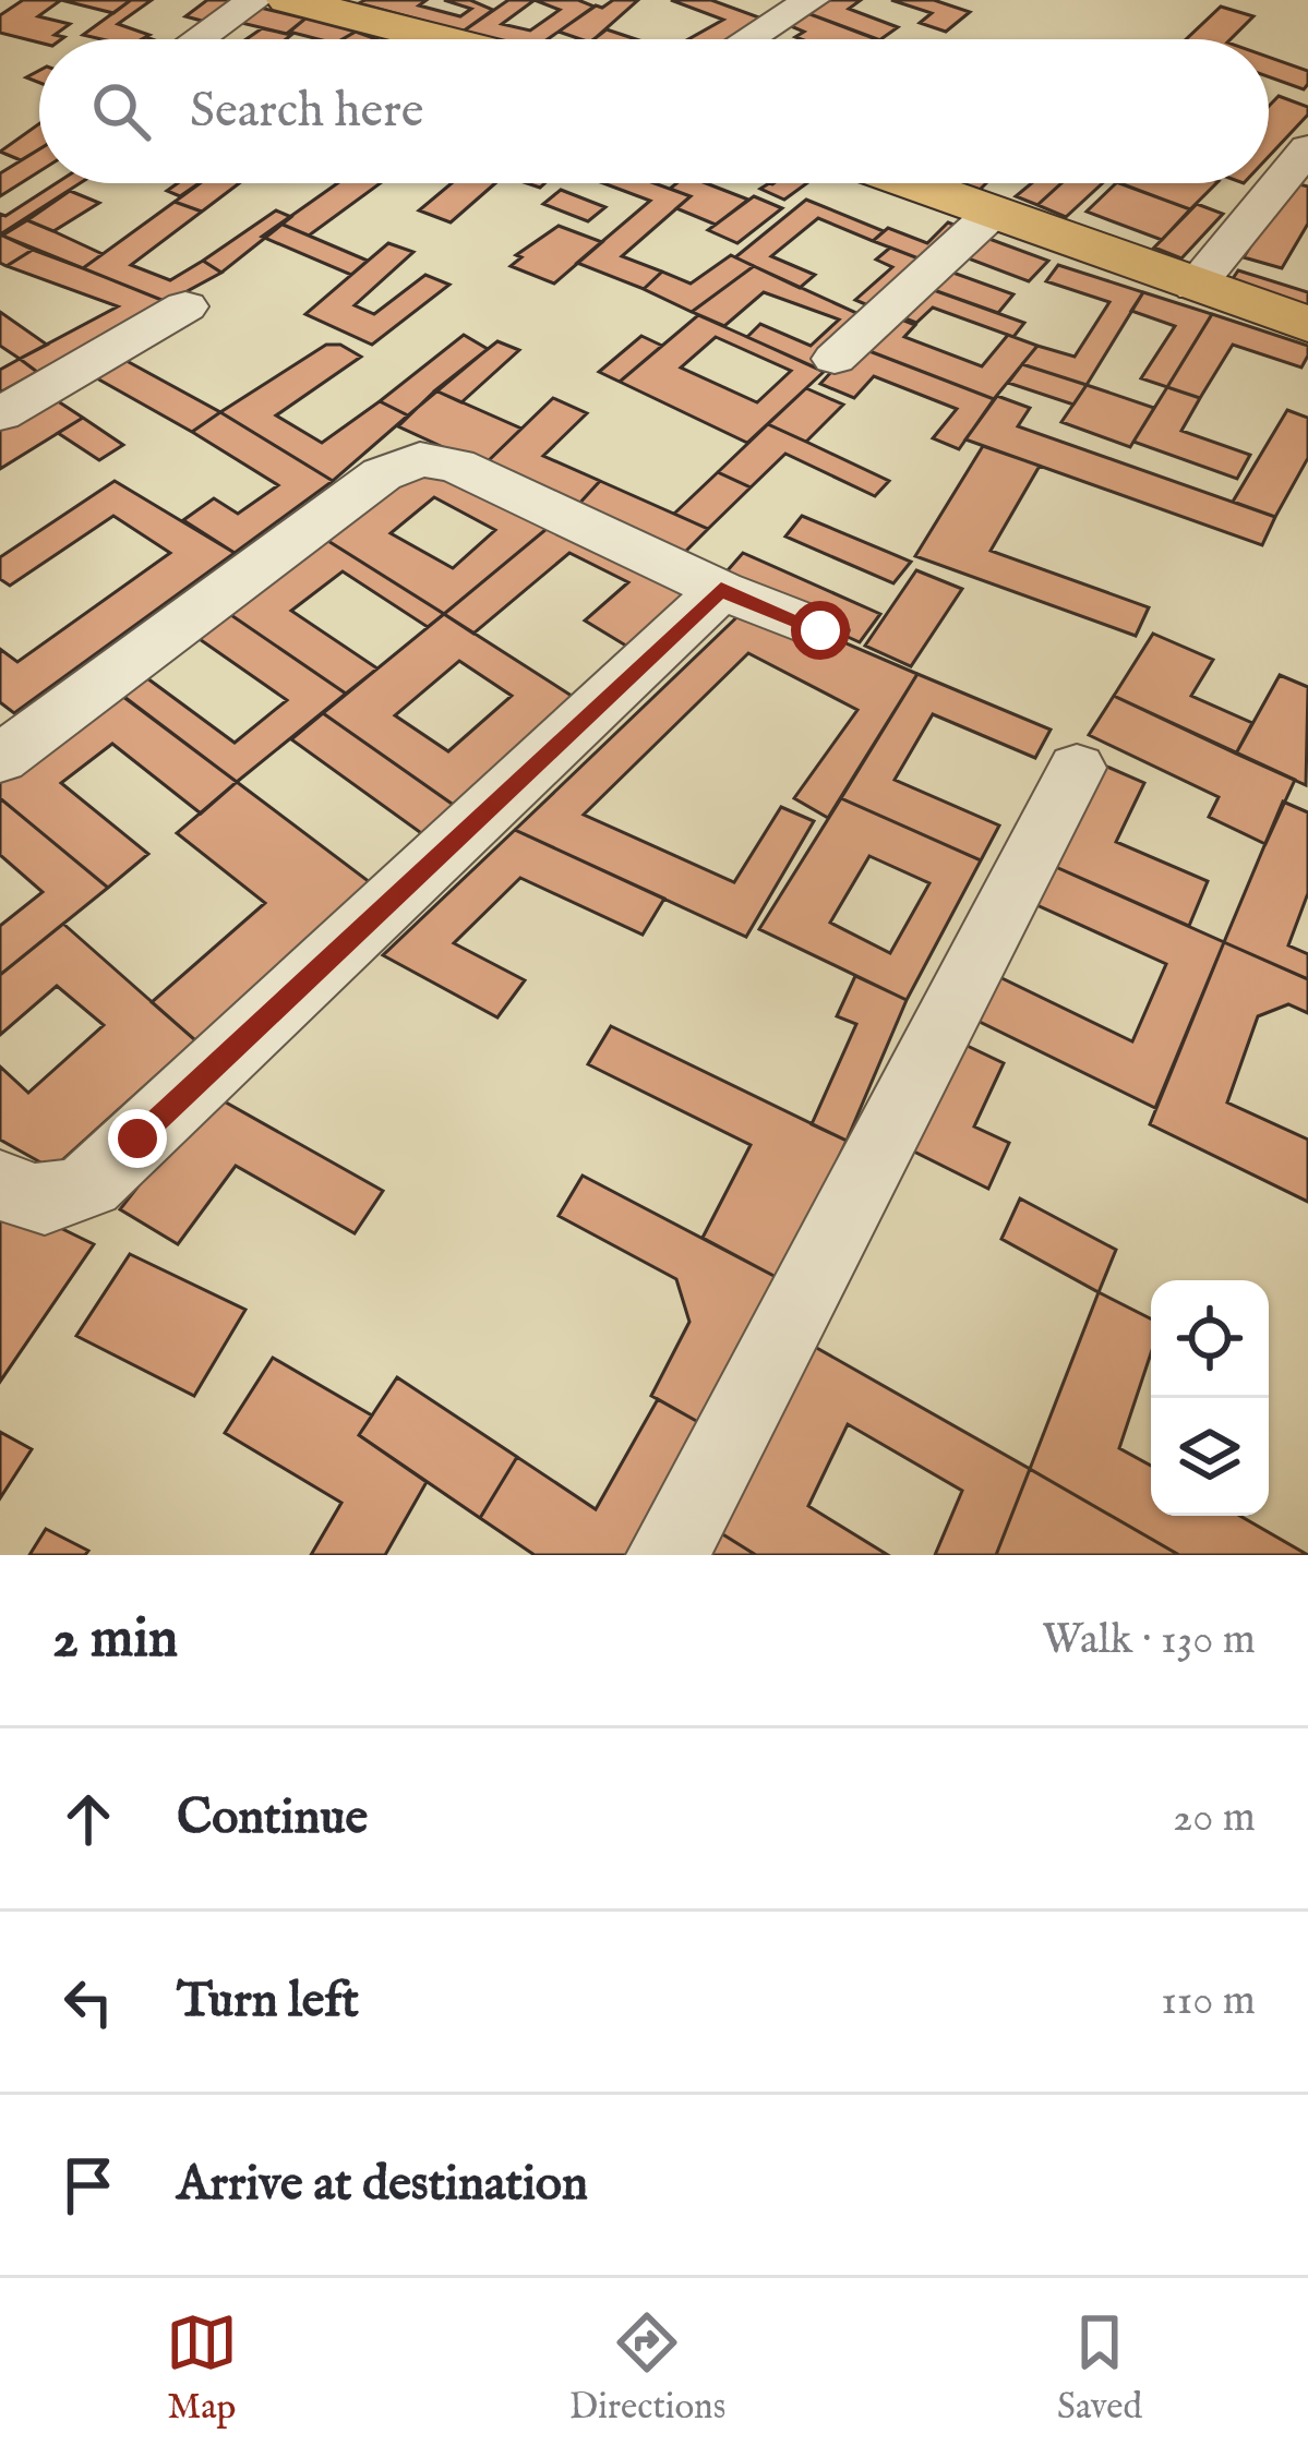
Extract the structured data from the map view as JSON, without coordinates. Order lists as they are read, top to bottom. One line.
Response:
{"page":{"search":"Search here","heading":["2 min","Walk · 130 m"],"list":[["Continue","20 m"],["Turn left","110 m"],"Arrive at destination"],"nav":["Map","Directions","Saved"]}}
